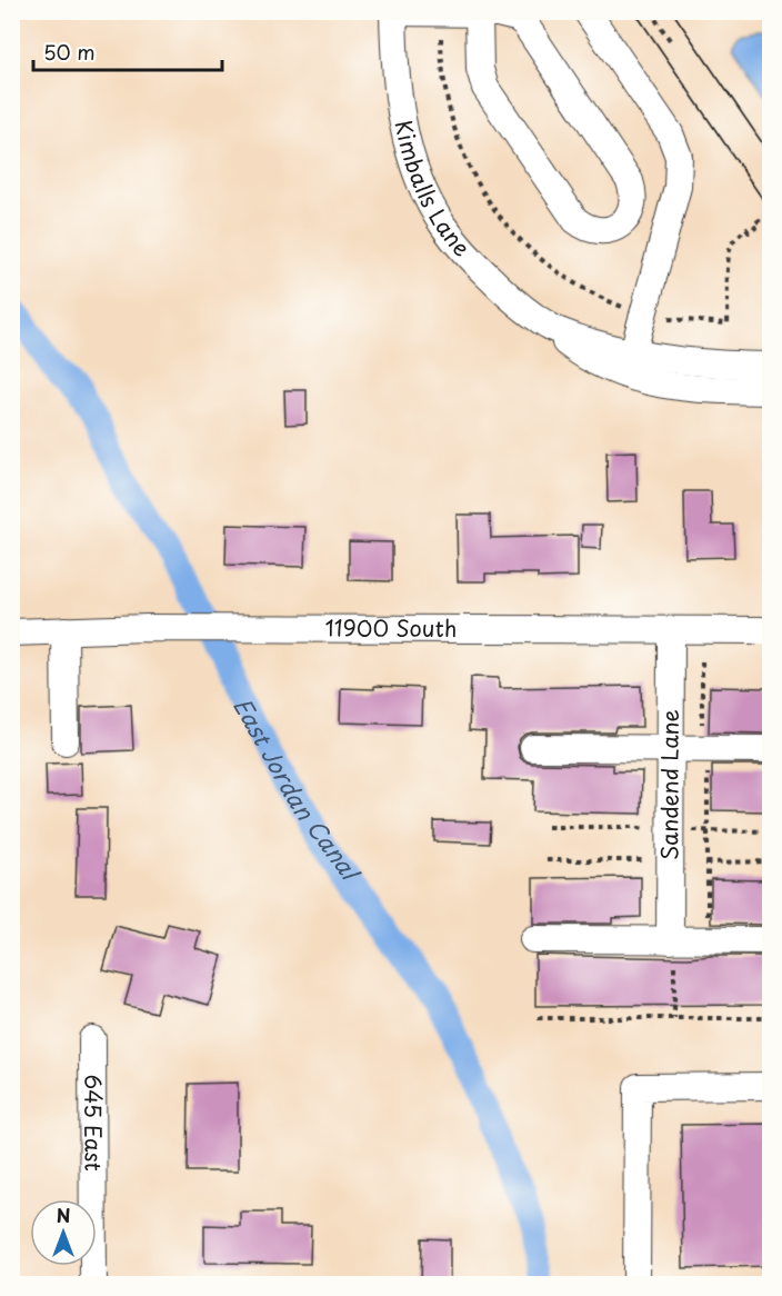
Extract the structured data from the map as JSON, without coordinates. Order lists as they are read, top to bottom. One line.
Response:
{"streets":{"street":["Kimballs Lane","11900 South","Sandend Lane","645 East"]},"crossings":[["11900 South","Sandend Lane"]],"water":["East Jordan Canal"],"scale_bar":"50 m","north":"top"}
